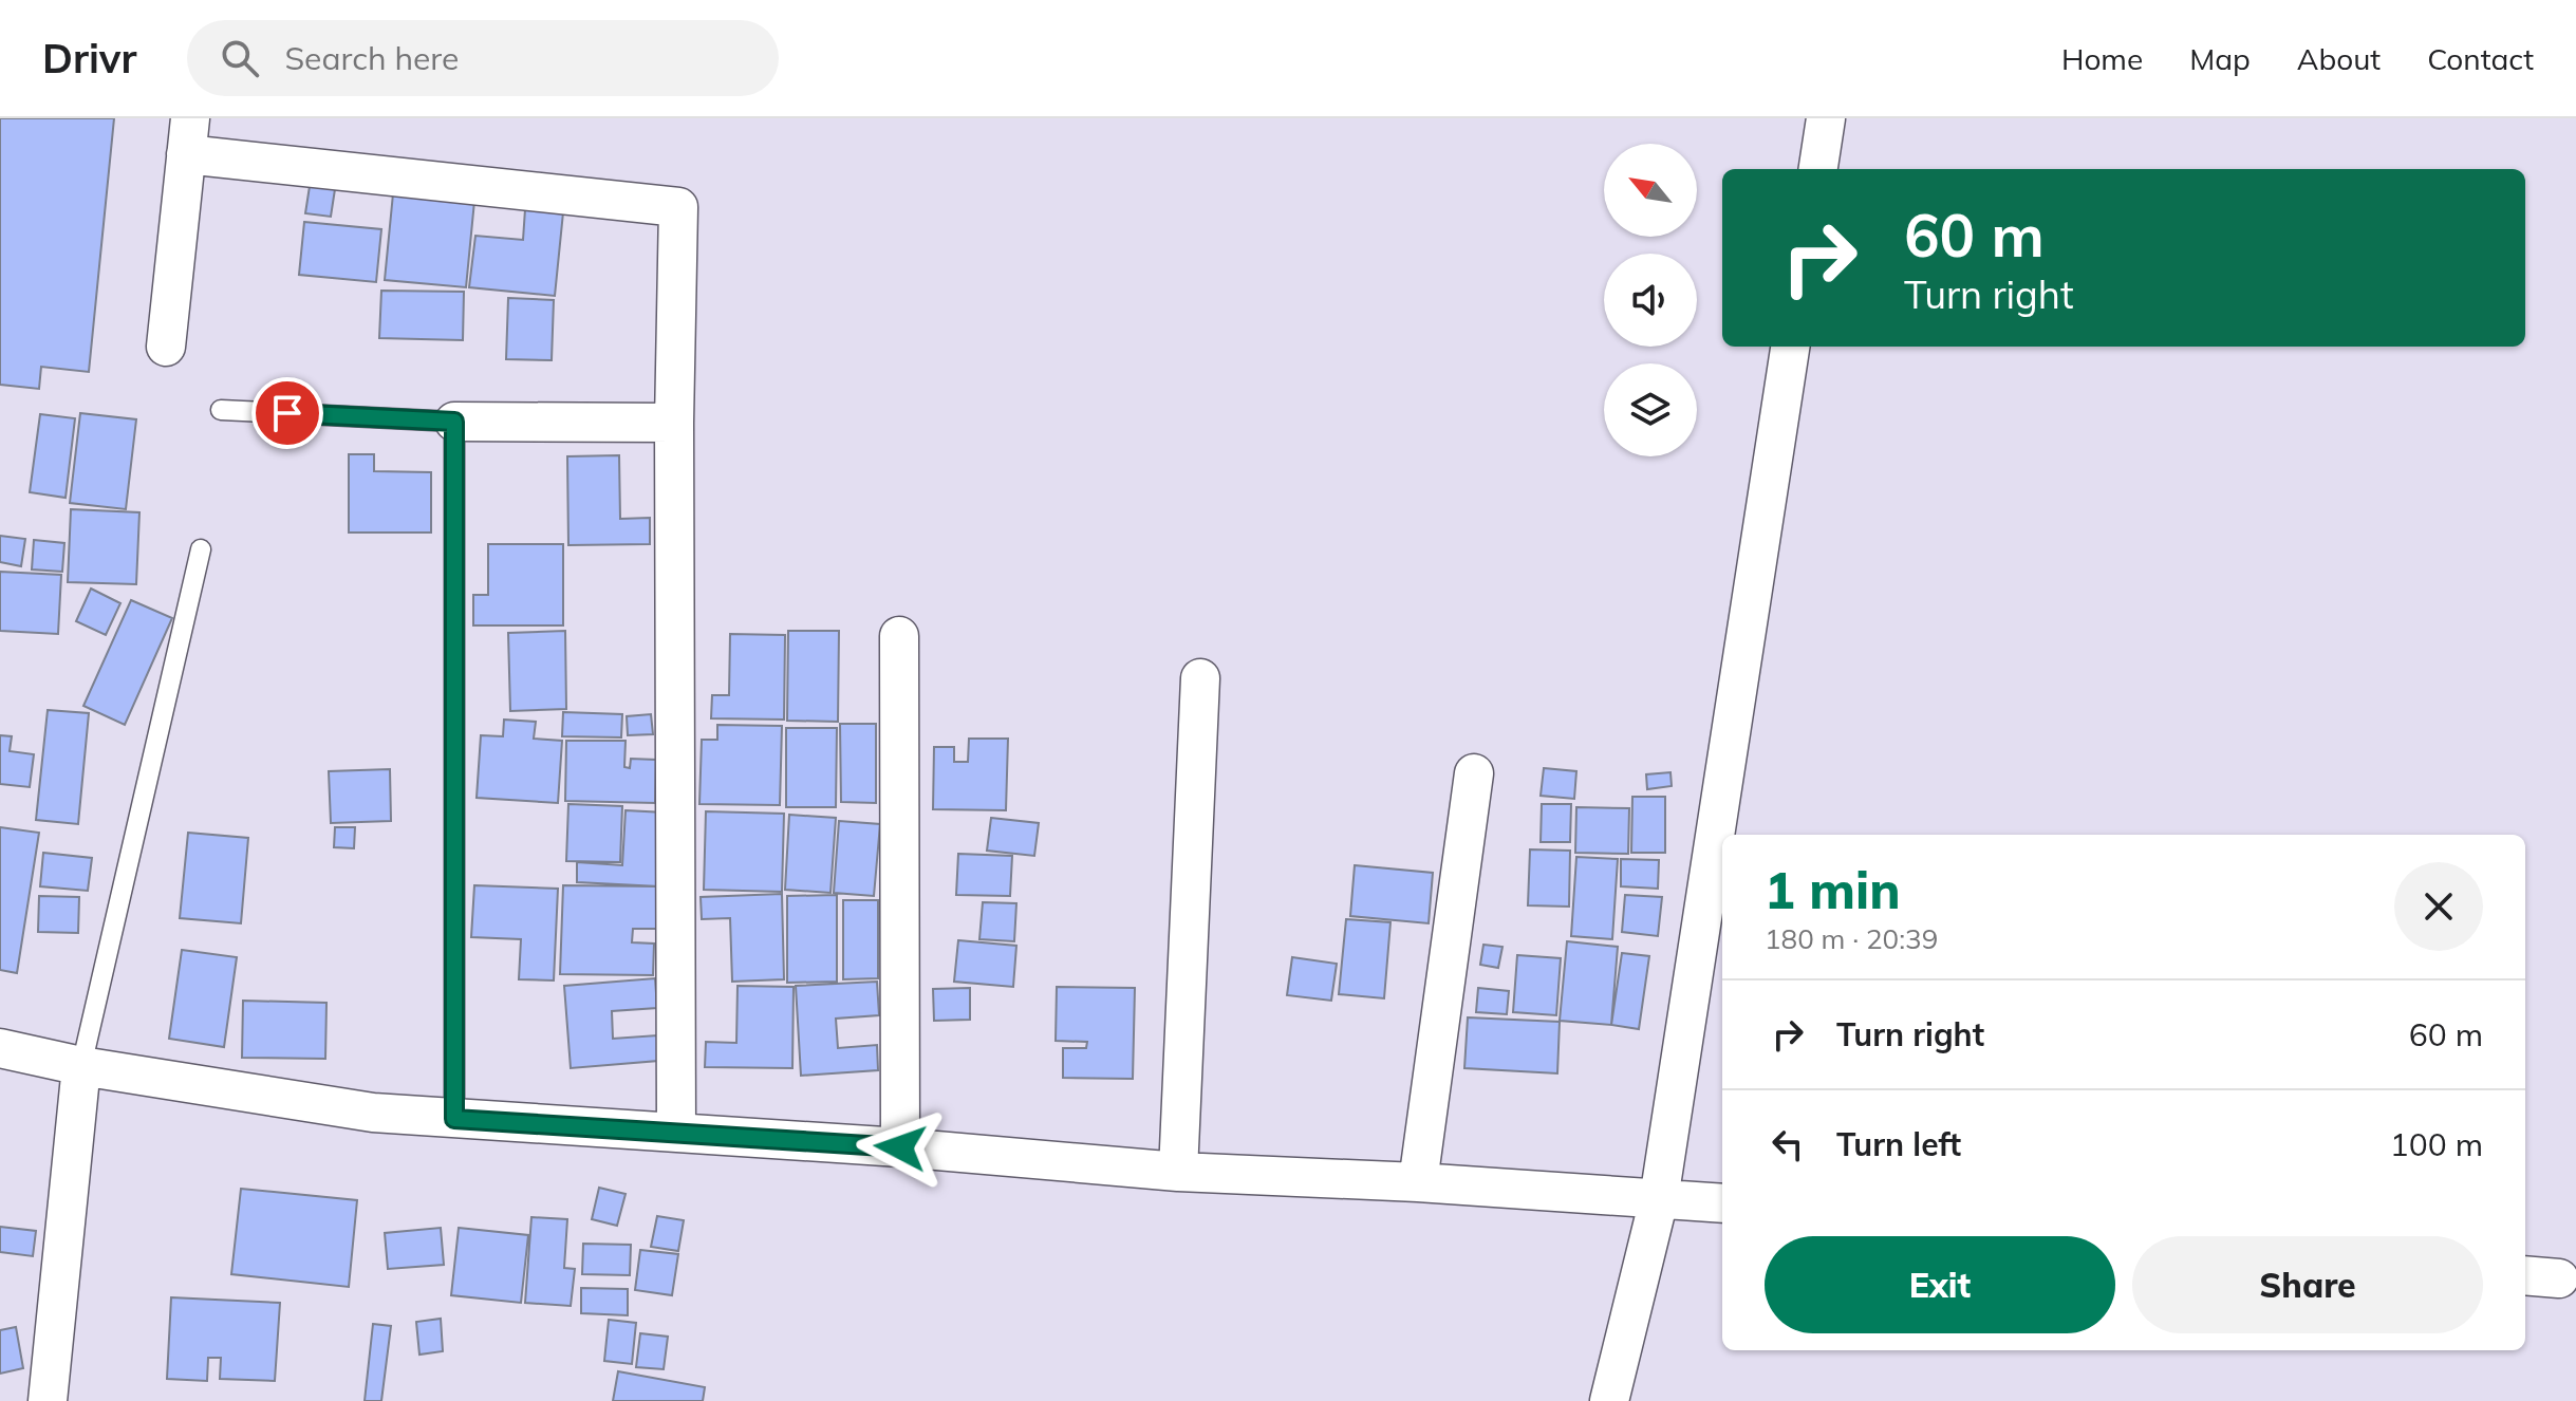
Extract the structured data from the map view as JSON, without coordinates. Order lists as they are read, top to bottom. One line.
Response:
{"north":"top left","page":{"header":"Drivr","search":"Search here","nav":["Home","Map","About","Contact"],"turn":["60 m","Turn right"],"heading":["1 min","180 m · 20:39"],"list":[{"name":"Turn right","value":"60 m"},{"name":"Turn left","value":"100 m"}],"buttons":["Exit","Share"]}}
